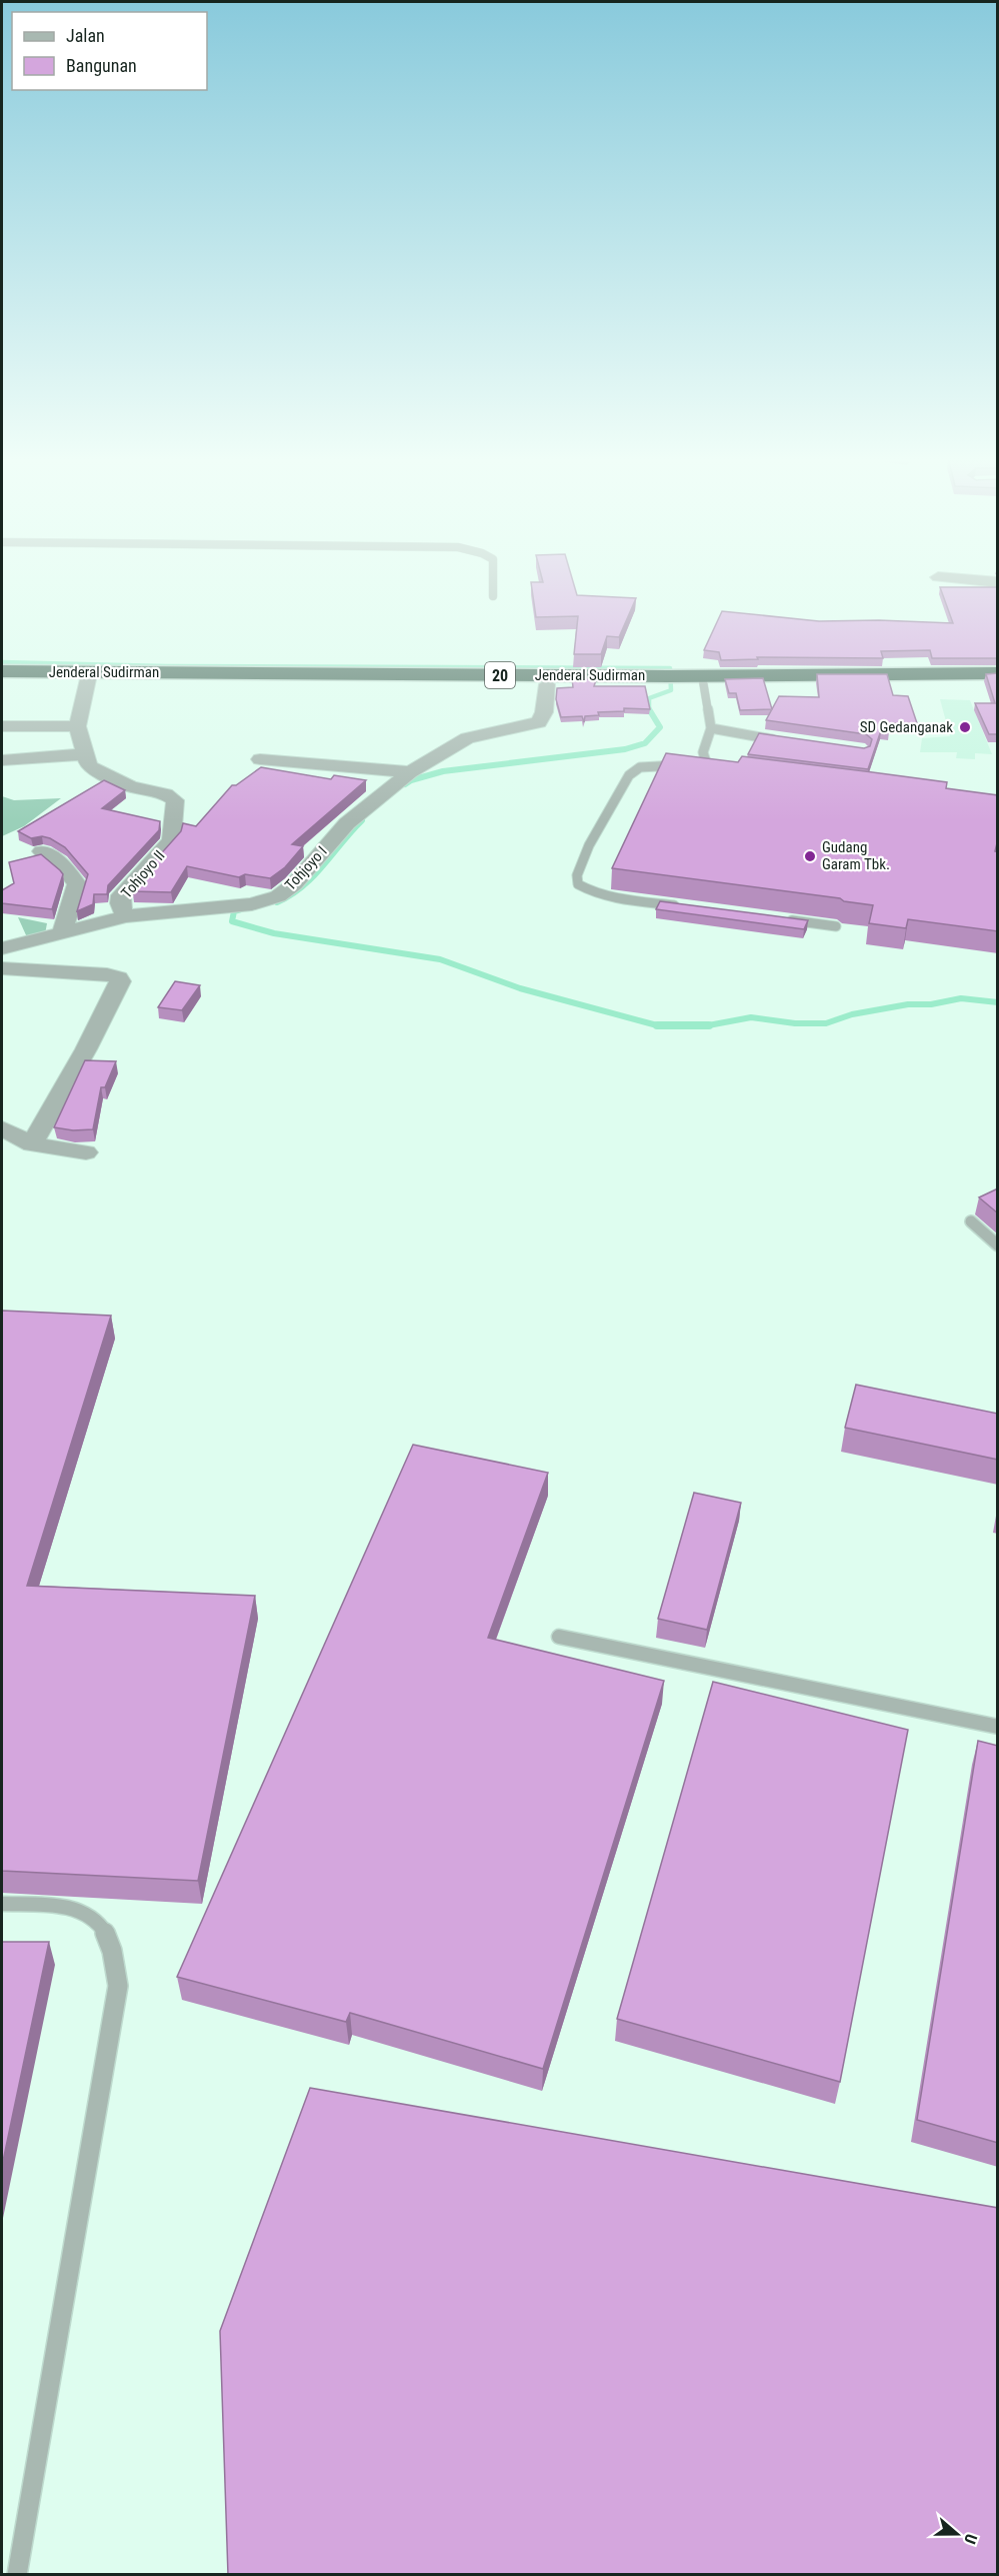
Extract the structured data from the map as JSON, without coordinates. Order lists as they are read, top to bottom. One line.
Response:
{"streets":{"highway":["Jenderal Sudirman","20"],"street":["Tohjoyo I","Tohjoyo II"]},"crossings":[["Jenderal Sudirman","Tohjoyo I"],["Jenderal Sudirman","Tohjoyo II"],["Tohjoyo I","Tohjoyo II"]],"places":["SD Gedanganak","Gudang Garam Tbk."],"legend":["Jalan","Bangunan"],"north":"right"}
